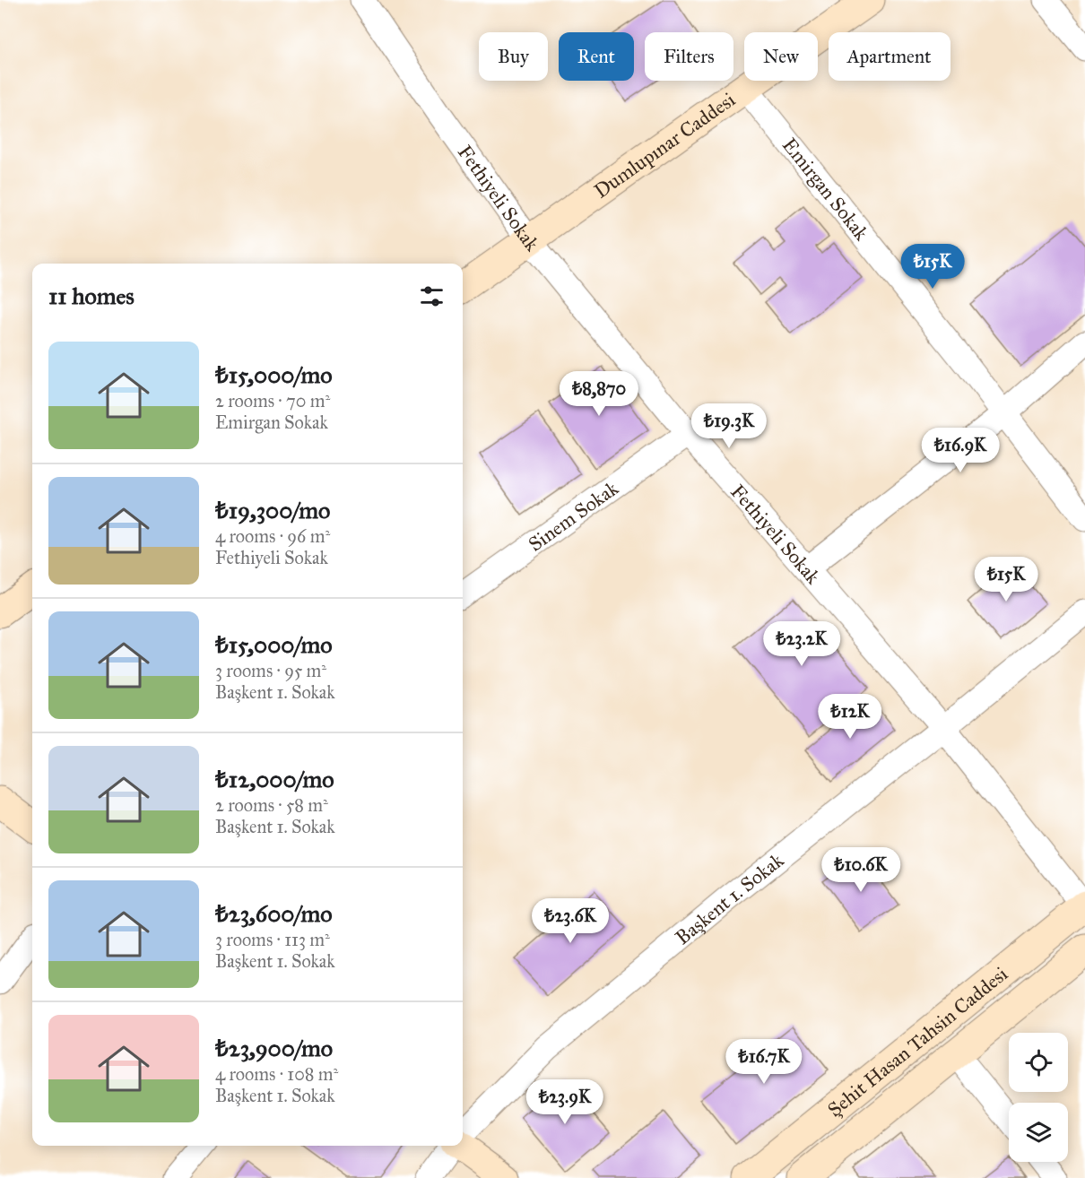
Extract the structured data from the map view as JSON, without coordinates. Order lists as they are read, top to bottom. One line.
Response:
{"streets":{"main road":["Dumlupınar Caddesi","Şehit Hasan Tahsin Caddesi"],"street":["Emirgan Sokak","Fethiyeli Sokak","Sinem Sokak","Başkent 1. Sokak"]},"crossings":[["Dumlupınar Caddesi","Emirgan Sokak"],["Dumlupınar Caddesi","Fethiyeli Sokak"],["Fethiyeli Sokak","Sinem Sokak"],["Fethiyeli Sokak","Başkent 1. Sokak"],["Fethiyeli Sokak","Şehit Hasan Tahsin Caddesi"]],"page":{"chip":["Buy","Rent","Filters","New","Apartment"],"price":["₺15K","₺8,870","₺19.3K","₺16.9K","₺15K","₺23.2K","₺12K","₺10.6K","₺23.6K","₺16.7K","₺23.9K"],"heading":"11 homes","list":[{"name":"₺15,000/mo","note":"2 rooms · 70 m² · Emirgan Sokak"},{"name":"₺19,300/mo","note":"4 rooms · 96 m² · Fethiyeli Sokak"},{"name":"₺15,000/mo","note":"3 rooms · 95 m² · Başkent 1. Sokak"},{"name":"₺12,000/mo","note":"2 rooms · 58 m² · Başkent 1. Sokak"},{"name":"₺23,600/mo","note":"3 rooms · 113 m² · Başkent 1. Sokak"},{"name":"₺23,900/mo","note":"4 rooms · 108 m² · Başkent 1. Sokak"}]}}
